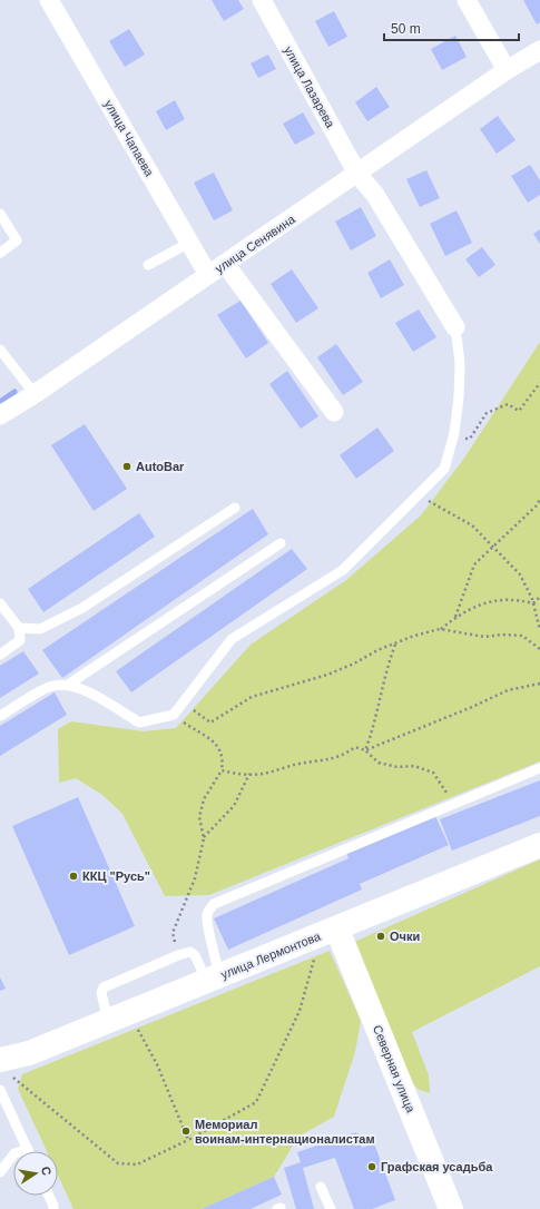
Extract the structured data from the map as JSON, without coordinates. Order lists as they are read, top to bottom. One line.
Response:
{"streets":{"main road":["улица Лермонтова","Северная улица"],"street":["улица Лазарева","улица Чапаева","улица Сенявина"]},"crossings":[["улица Лазарева","улица Сенявина"],["улица Чапаева","улица Сенявина"],["улица Лермонтова","Северная улица"]],"places":["AutoBar","ККЦ \"Русь\"","Очки","Мемориал воинам-интернационалистам","Графская усадьба"],"scale_bar":"50 m","north":"right"}
